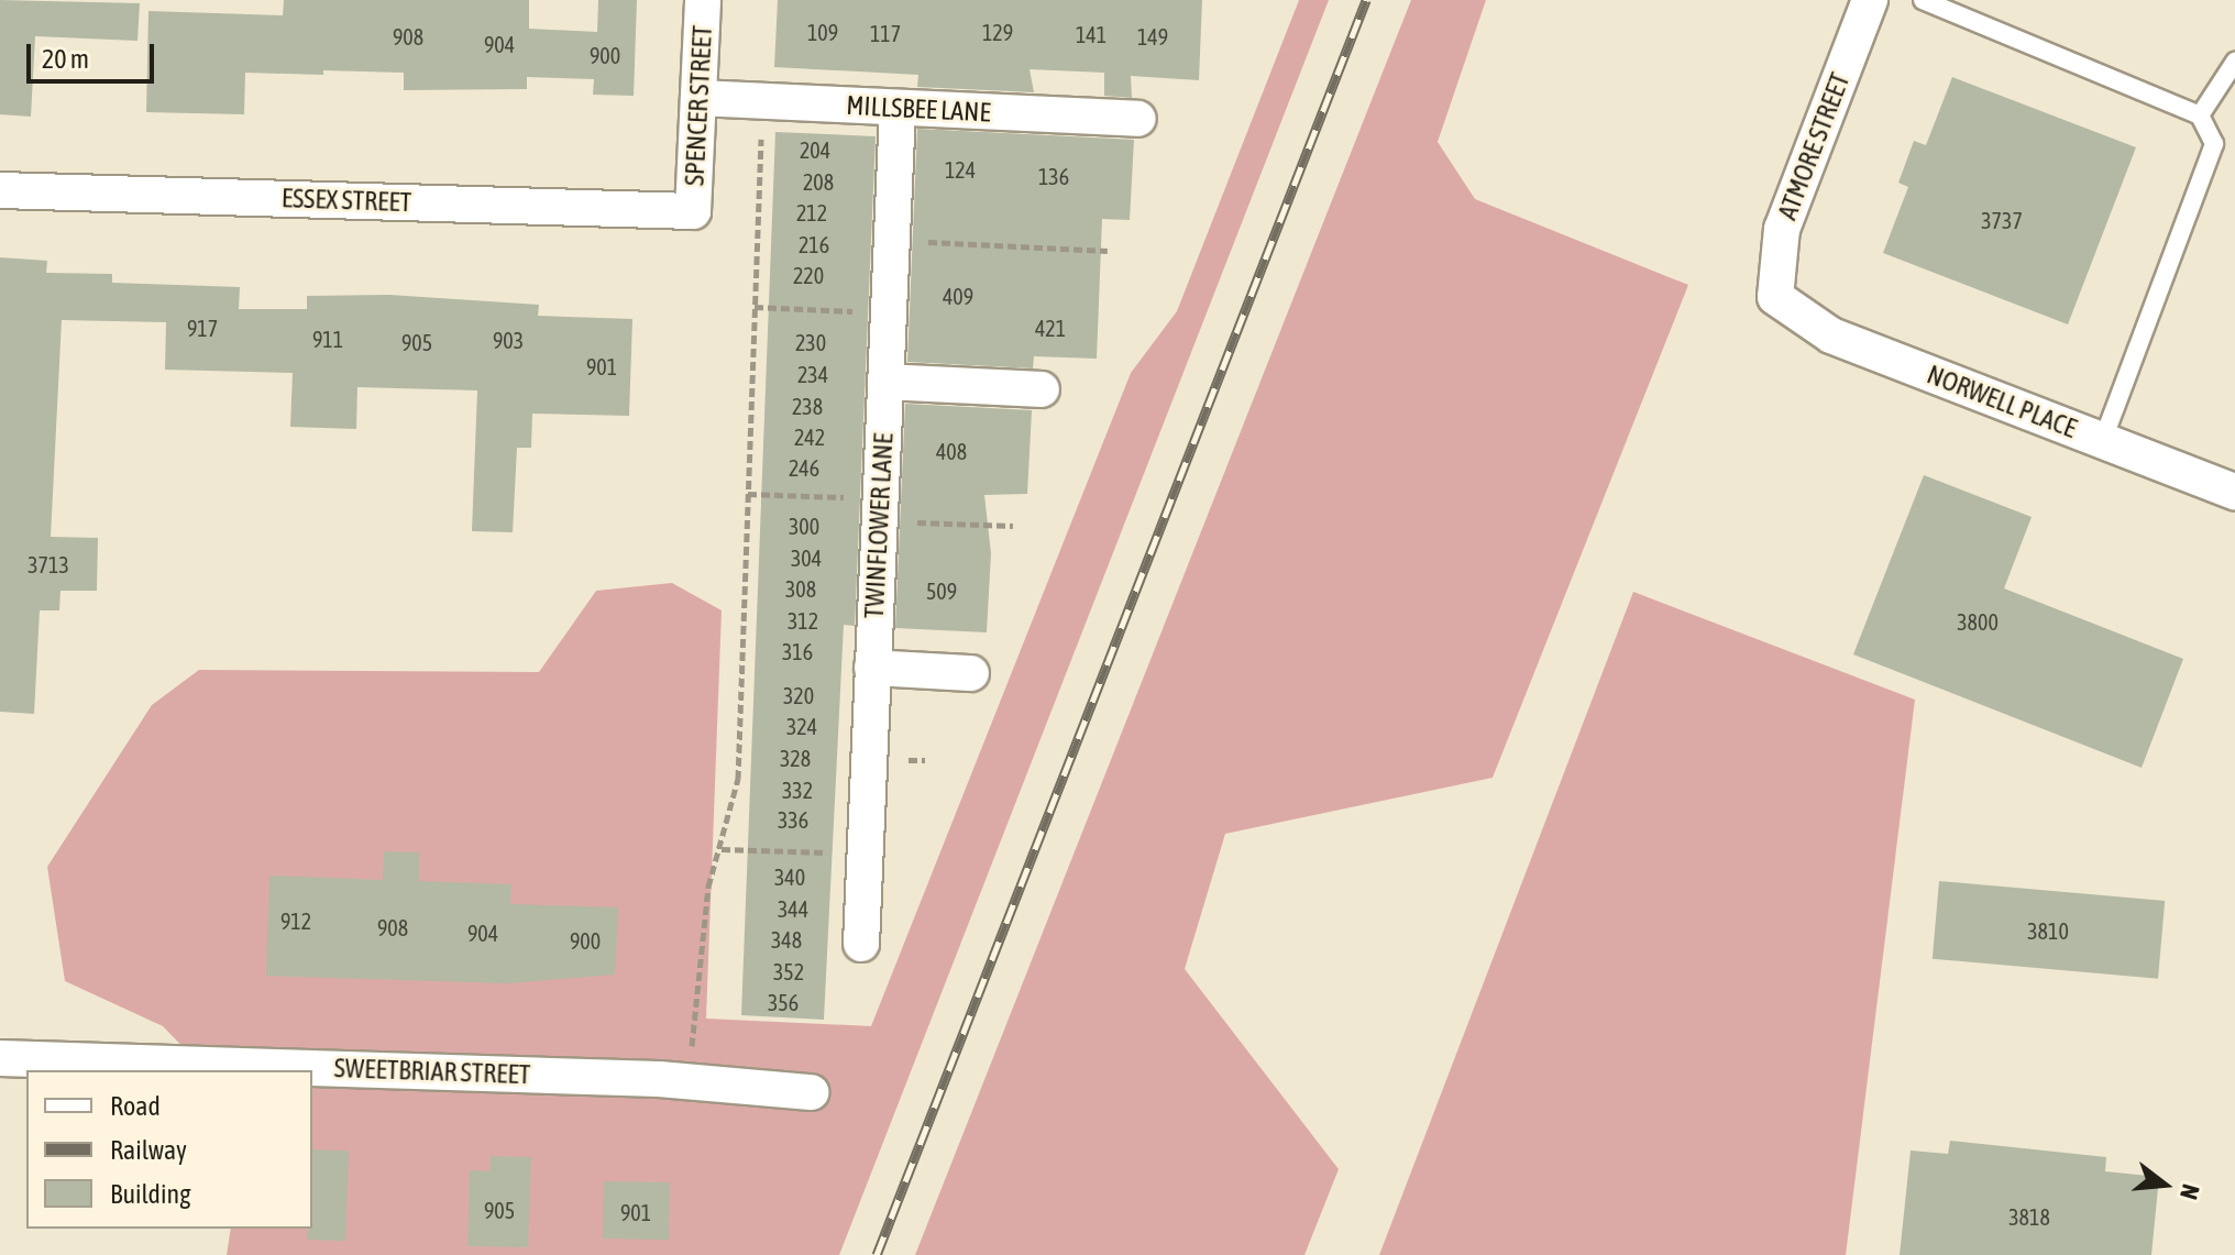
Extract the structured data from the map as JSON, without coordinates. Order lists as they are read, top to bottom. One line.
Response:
{"streets":{"street":["SPENCER STREET","MILLSBEE LANE","ATMORE STREET","ESSEX STREET","NORWELL PLACE","TWINFLOWER LANE","SWEETBRIAR STREET"]},"crossings":[["SPENCER STREET","MILLSBEE LANE"],["SPENCER STREET","ESSEX STREET"],["MILLSBEE LANE","TWINFLOWER LANE"],["ATMORE STREET","NORWELL PLACE"]],"house_numbers":["109","129","117","141","908","149","904","900","204","124","136","208","212","3737","216","220","409","917","421","911","903","905","230","901","234","238","242","408","246","300","304","3713","308","509","312","3800","316","320","324","328","332","336","340","344","912","908","3810","904","348","900","352","356","905","901","3818"],"legend":["Road","Railway","Building"],"scale_bar":"20 m","north":"right"}
